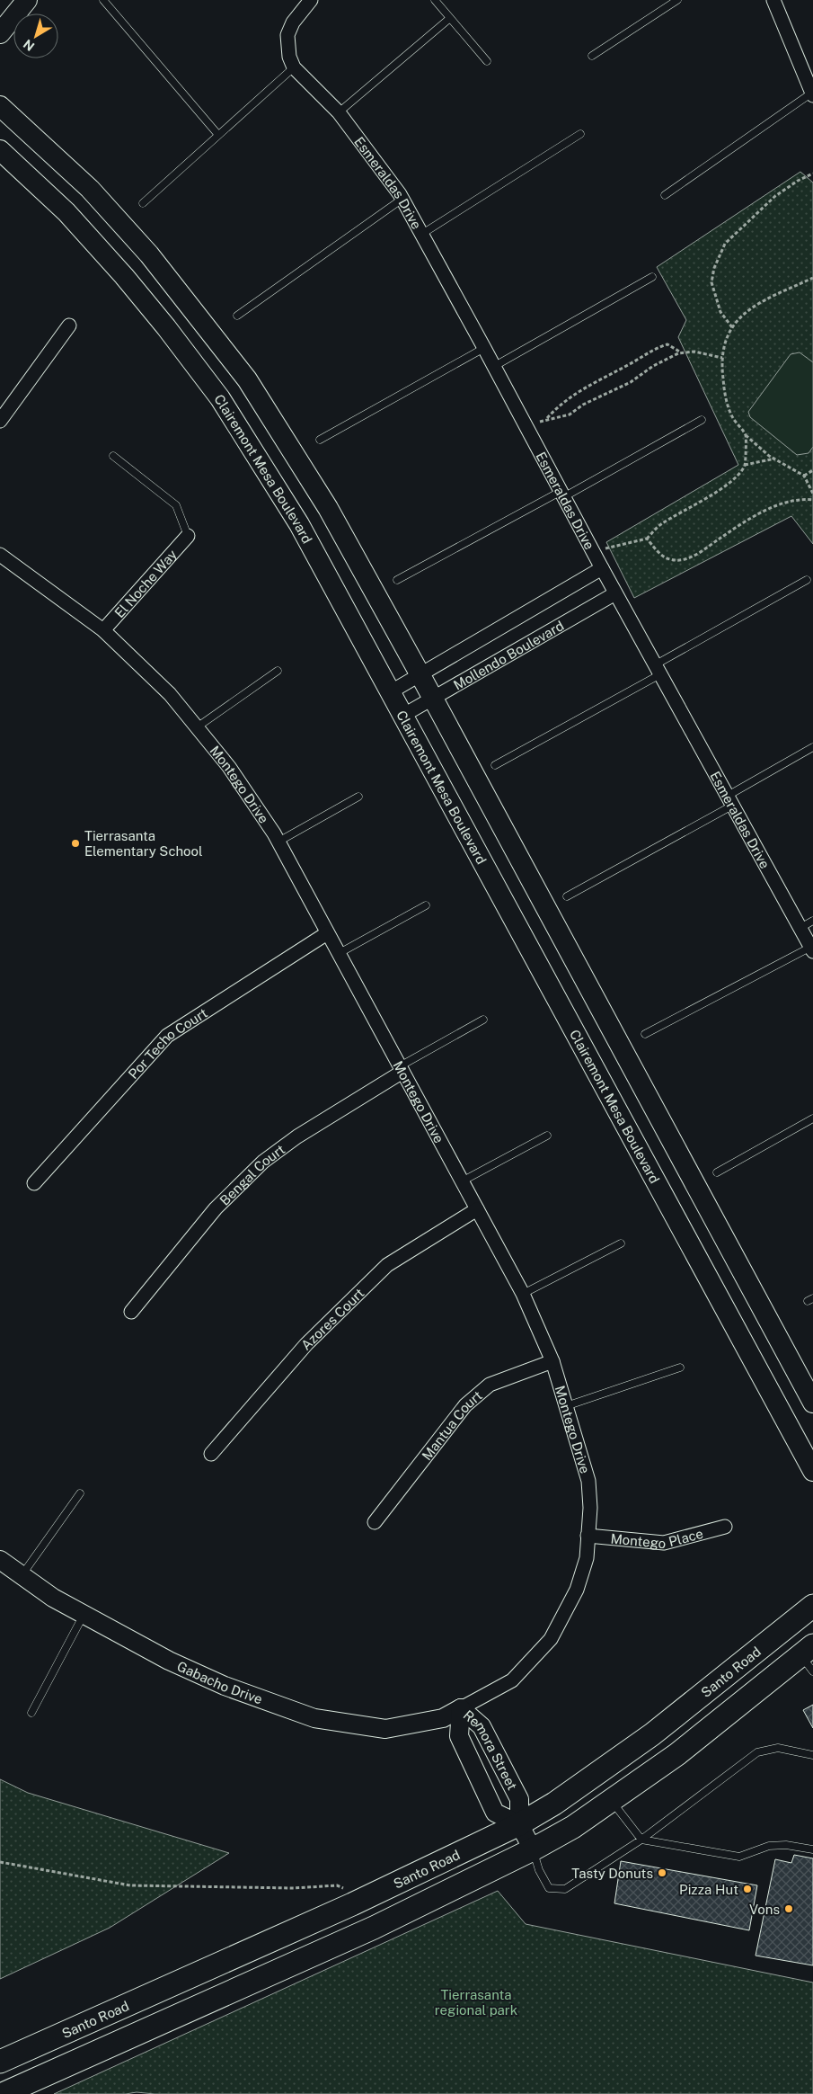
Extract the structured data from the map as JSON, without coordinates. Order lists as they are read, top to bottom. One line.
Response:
{"streets":{"main road":["Clairemont Mesa Boulevard","Santo Road"],"street":["Esmeraldas Drive","El Noche Way","Mollendo Boulevard","Montego Drive","Por Techo Court","Bengal Court","Azores Court","Mantua Court","Montego Place","Gabacho Drive","Remora Street"]},"crossings":[["Esmeraldas Drive","Mollendo Boulevard"],["Clairemont Mesa Boulevard","Mollendo Boulevard"],["El Noche Way","Montego Drive"],["Montego Drive","Por Techo Court"],["Montego Drive","Bengal Court"],["Montego Drive","Azores Court"],["Montego Drive","Mantua Court"],["Montego Drive","Montego Place"],["Montego Drive","Gabacho Drive"],["Montego Drive","Remora Street"],["Santo Road","Remora Street"],["Gabacho Drive","Remora Street"]],"parks":["Tierrasanta regional park"],"places":["Tierrasanta Elementary School","Tasty Donuts","Pizza Hut","Vons"],"north":"bottom left"}
